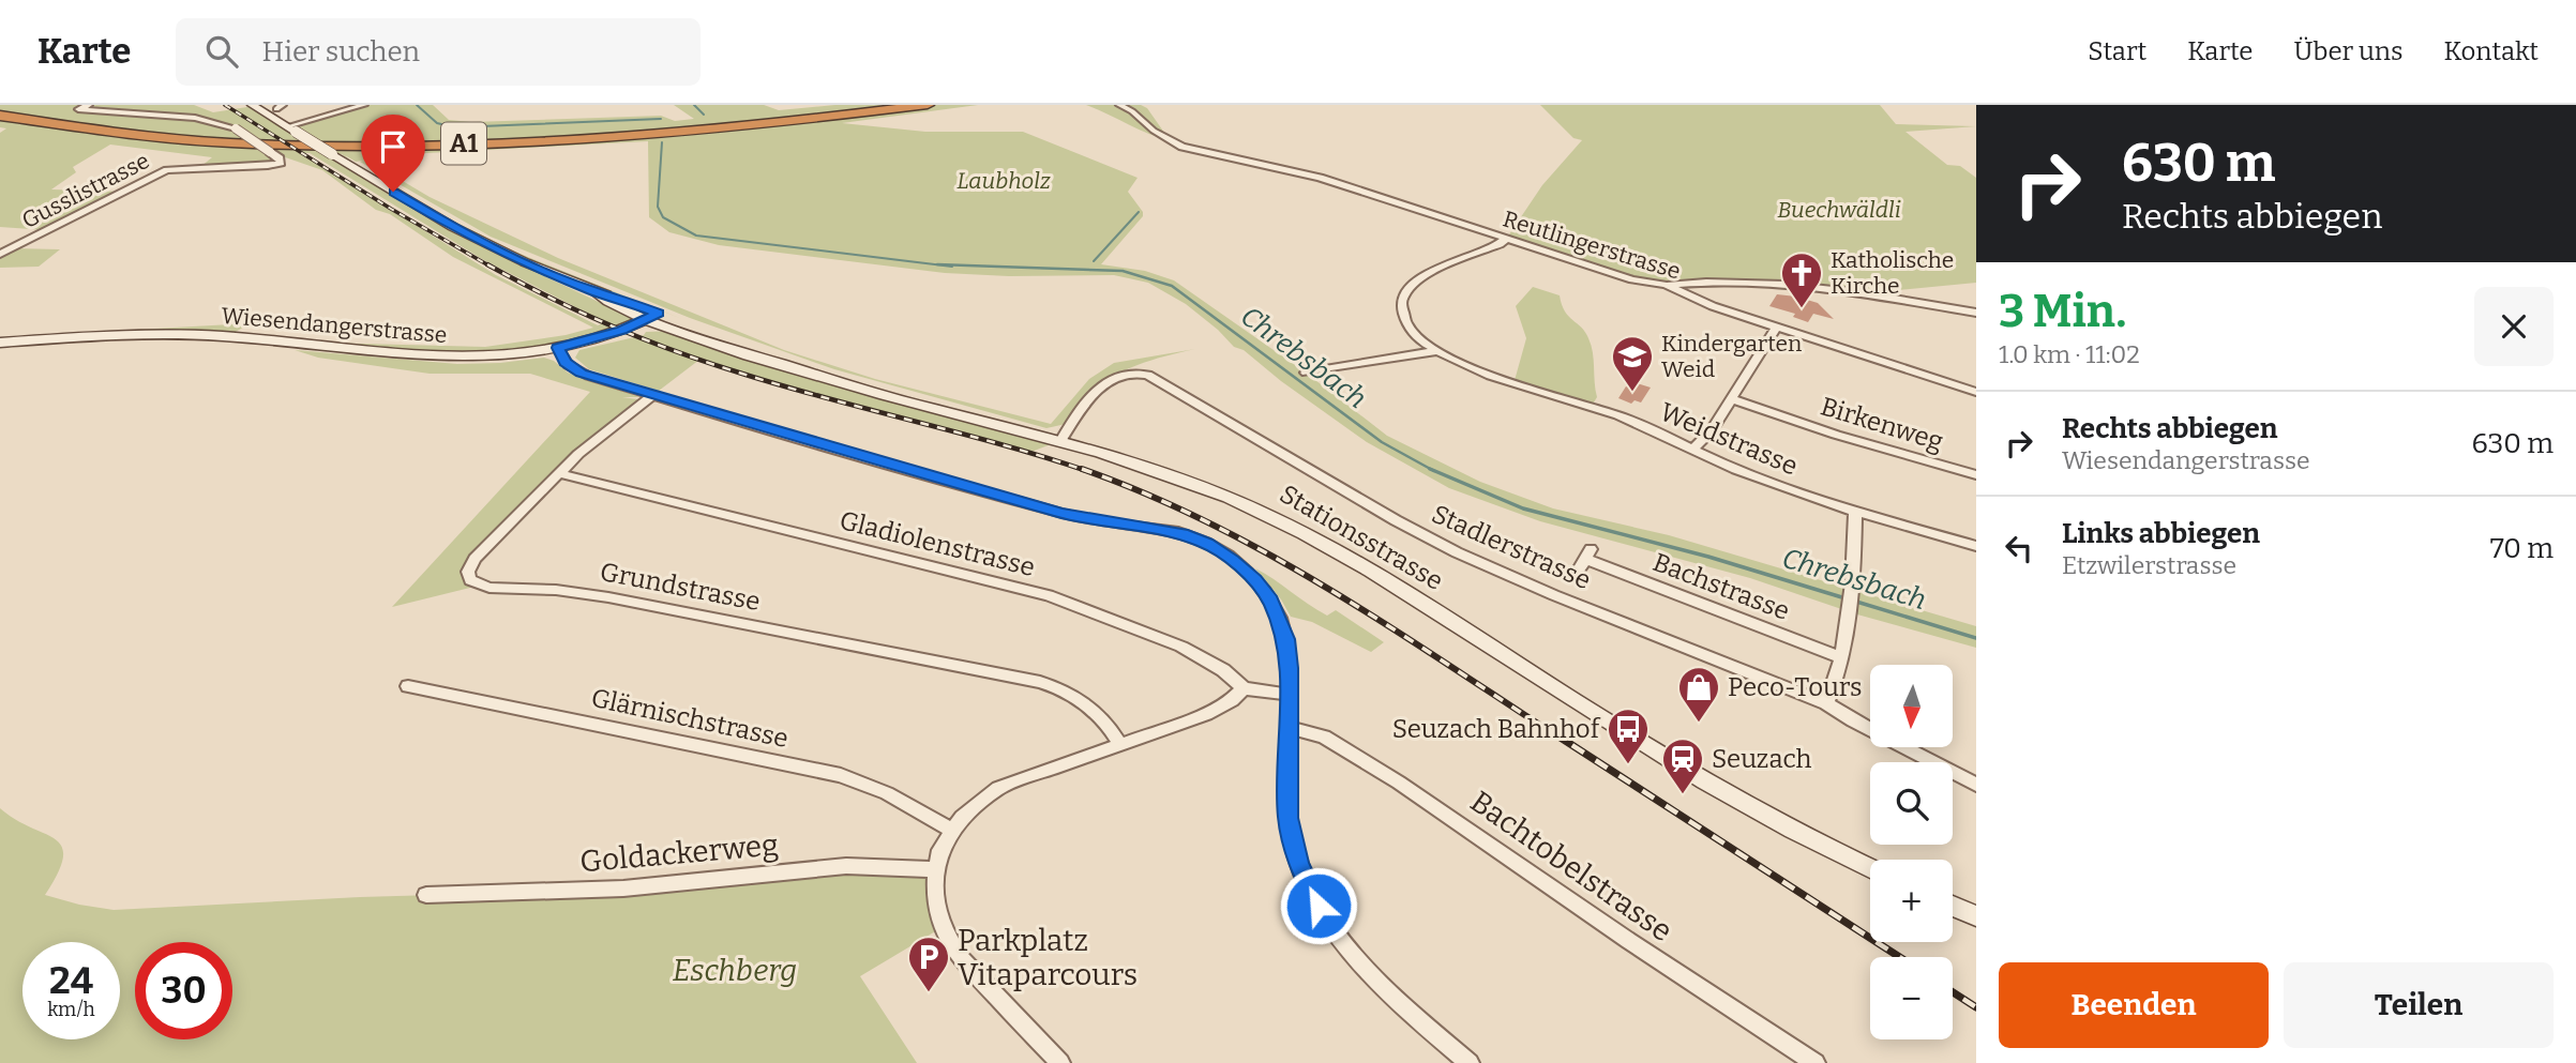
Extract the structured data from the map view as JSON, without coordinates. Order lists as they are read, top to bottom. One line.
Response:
{"streets":{"highway":["A1"],"main road":["Wiesendangerstrasse","Stationsstrasse"],"street":["Gusslistrasse","Reutlingerstrasse","Birkenweg","Weidstrasse","Gladiolenstrasse","Stadlerstrasse","Grundstrasse","Bachstrasse","Glärnischstrasse","Goldackerweg","Bachtobelstrasse"]},"crossings":[["Reutlingerstrasse","Weidstrasse"],["Wiesendangerstrasse","Stationsstrasse"],["Stationsstrasse","Stadlerstrasse"],["Gladiolenstrasse","Grundstrasse"]],"water":["Chrebsbach"],"parks":["Laubholz","Buechwäldli","Eschberg"],"places":{"church":["Katholische Kirche"],"school or university":["Kindergarten Weid"],"shop":["Peco-Tours"],"bus stop":["Seuzach Bahnhof"],"station":["Seuzach"],"parking":["Parkplatz Vitaparcours"]},"north":"bottom","page":{"header":"Karte","search":"Hier suchen","nav":["Start","Karte","Über uns","Kontakt"],"turn":["630 m","Rechts abbiegen"],"heading":["3 Min.","1.0 km · 11:02"],"list":[{"name":"Rechts abbiegen","note":"Wiesendangerstrasse","value":"630 m"},{"name":"Links abbiegen","note":"Etzwilerstrasse","value":"70 m"}],"map_buttons":["+","−"],"speed":"24 km/h","limit":"30","buttons":["Beenden","Teilen"]}}
